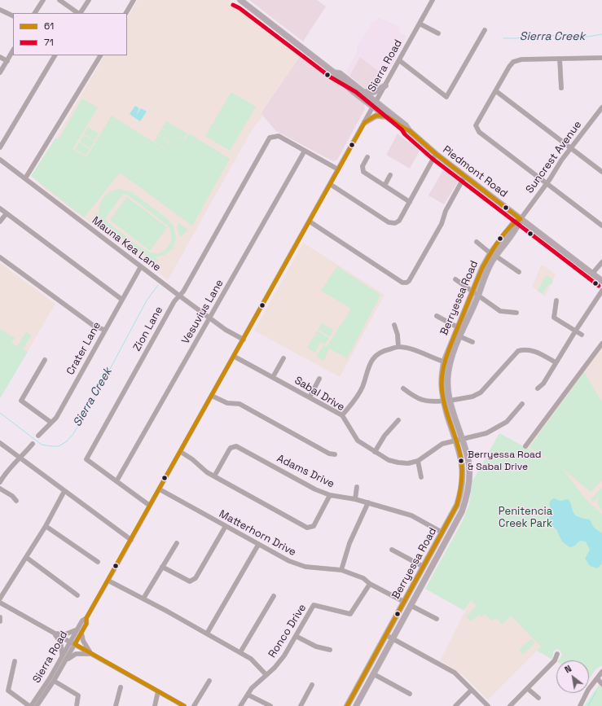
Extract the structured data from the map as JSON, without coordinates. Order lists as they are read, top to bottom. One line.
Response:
{"streets":{"main road":["Piedmont Road","Berryessa Road"],"street":["Sierra Road","Suncrest Avenue","Mauna Kea Lane","Vesuvius Lane","Zion Lane","Crater Lane","Sabal Drive","Adams Drive","Matterhorn Drive","Ronco Drive"]},"crossings":[["Sierra Road","Piedmont Road"],["Sierra Road","Mauna Kea Lane"],["Sierra Road","Zion Lane"],["Sierra Road","Sabal Drive"],["Sierra Road","Matterhorn Drive"],["Suncrest Avenue","Piedmont Road"],["Suncrest Avenue","Berryessa Road"],["Piedmont Road","Berryessa Road"],["Mauna Kea Lane","Vesuvius Lane"],["Mauna Kea Lane","Zion Lane"],["Mauna Kea Lane","Crater Lane"],["Berryessa Road","Sabal Drive"],["Berryessa Road","Adams Drive"],["Berryessa Road","Matterhorn Drive"],["Vesuvius Lane","Zion Lane"],["Matterhorn Drive","Ronco Drive"]],"water":["Sierra Creek"],"parks":["Penitencia Creek Park"],"places":["Berryessa Road & Sabal Drive"],"lines":["transit line 71","transit line 61"],"legend":["61","71"],"north":"top left"}
